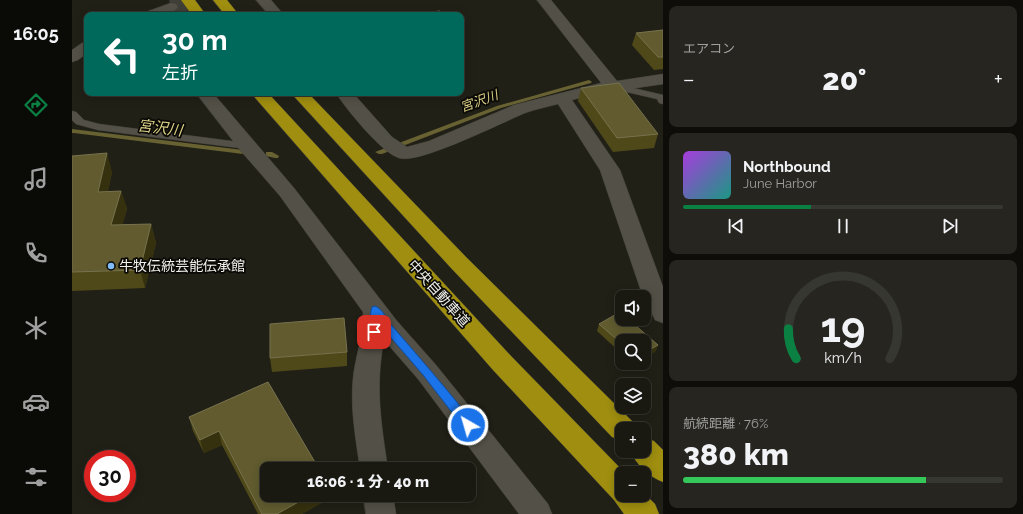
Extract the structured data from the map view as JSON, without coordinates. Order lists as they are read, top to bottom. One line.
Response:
{"streets":{"highway":["中央自動車道"]},"water":["宮沢川"],"places":["牛牧伝統芸能伝承館"],"page":{"tabs":"16:05","tile":["エアコン",["航続距離 · 76%","380 km"]],"turn":["30 m","左折"],"heat":["−","20°","+"],"song":["Northbound","June Harbor"],"map_buttons":["+","−"],"limit":"30","trip":"16:06 · 1 分 · 40 m","gauge":["19","km/h"]}}
